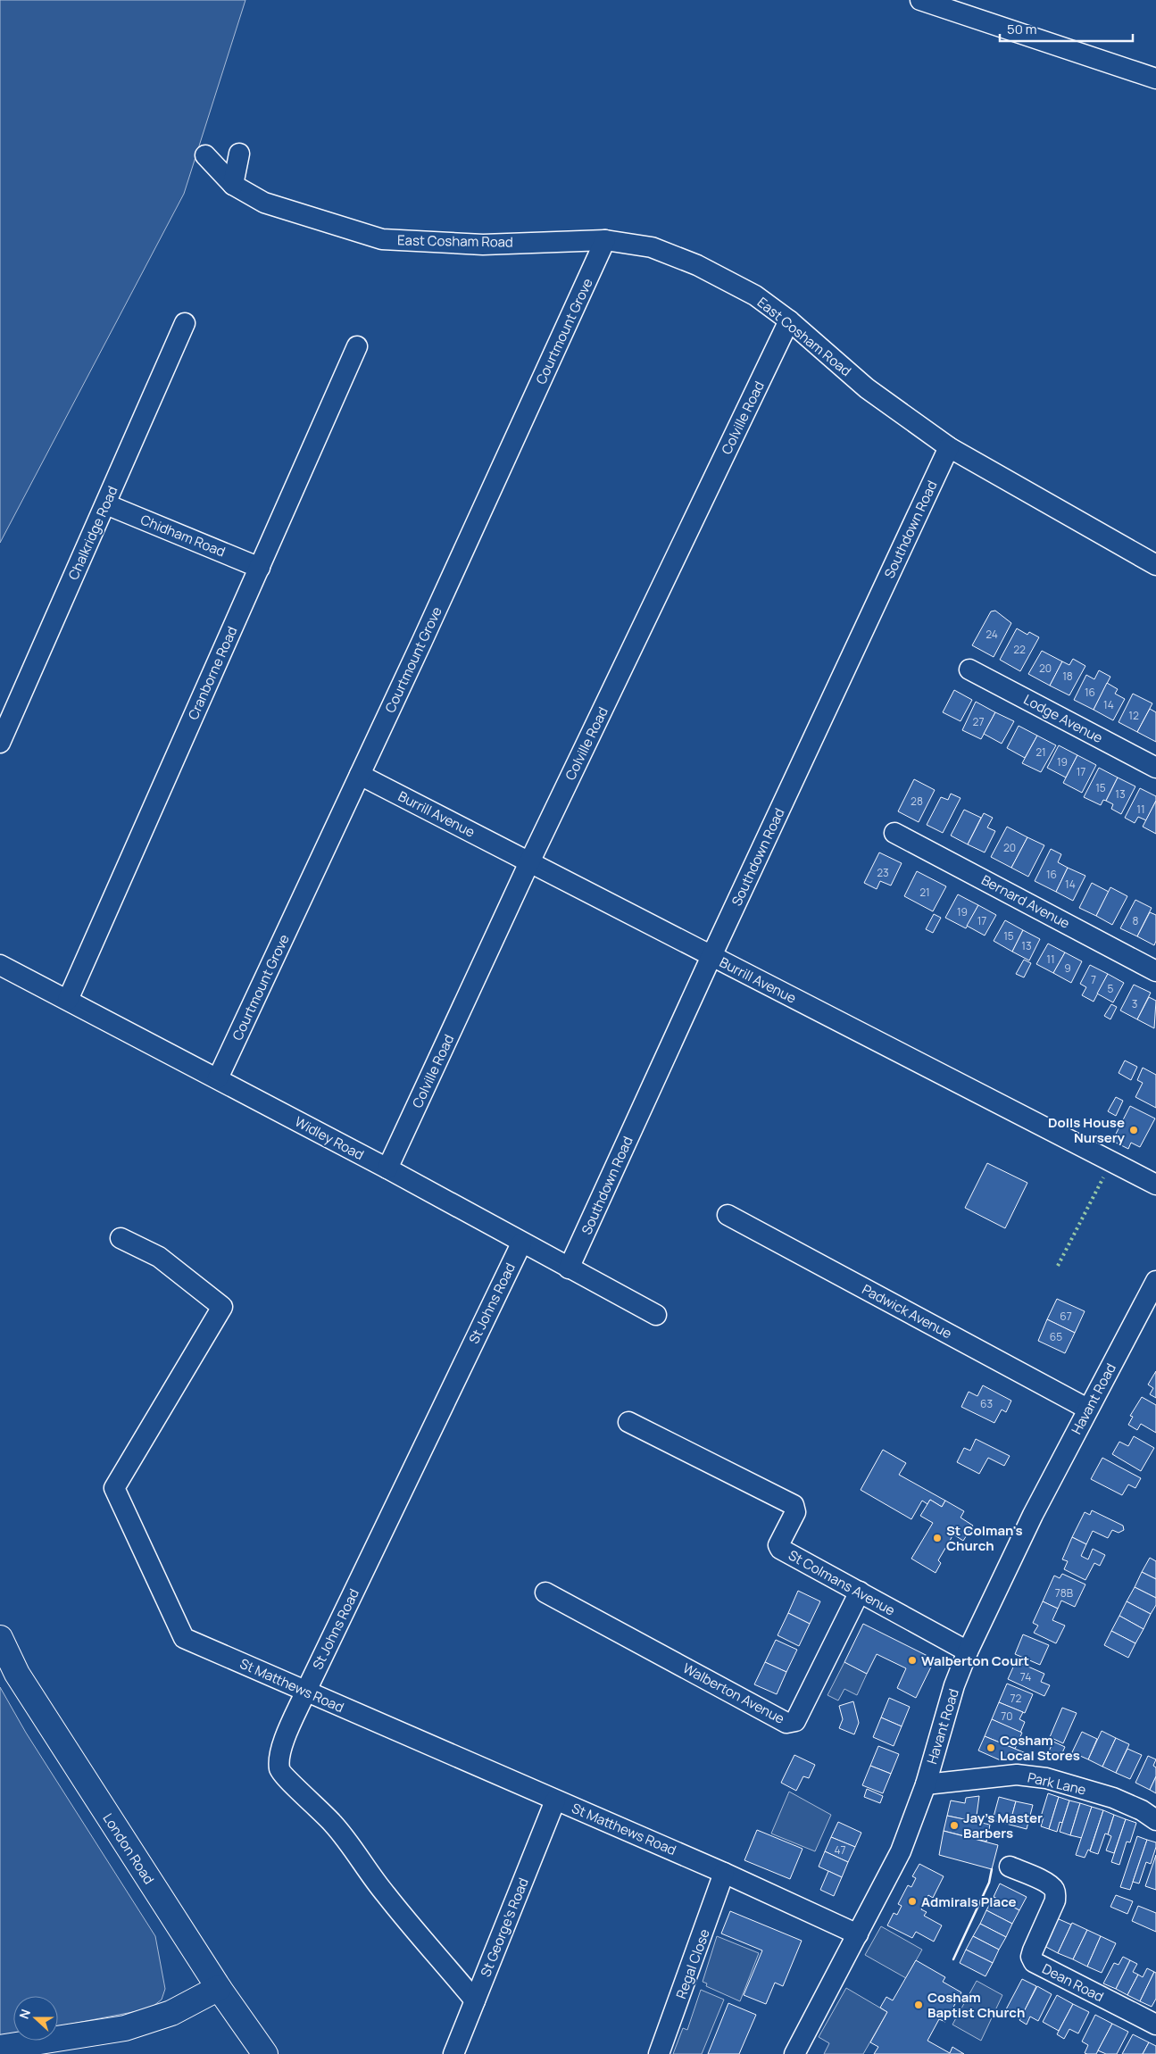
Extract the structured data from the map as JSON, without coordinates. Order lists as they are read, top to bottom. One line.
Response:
{"streets":{"main road":["London Road"],"street":["East Cosham Road","Courtmount Grove","Colville Road","Southdown Road","Chalkridge Road","Chidham Road","Cranborne Road","Lodge Avenue","Burrill Avenue","Bernard Avenue","Widley Road","St Johns Road","Padwick Avenue","Havant Road","St Colmans Avenue","St Matthews Road","Walberton Avenue","Park Lane","St George's Road","Regal Close","Dean Road"]},"crossings":[["East Cosham Road","Courtmount Grove"],["East Cosham Road","Colville Road"],["East Cosham Road","Southdown Road"],["Courtmount Grove","Burrill Avenue"],["Courtmount Grove","Widley Road"],["Colville Road","Burrill Avenue"],["Colville Road","Widley Road"],["Southdown Road","Burrill Avenue"],["Southdown Road","Widley Road"],["Chalkridge Road","Chidham Road"],["Chidham Road","Cranborne Road"],["Cranborne Road","Widley Road"],["Widley Road","St Johns Road"],["St Johns Road","St Matthews Road"],["St Johns Road","St George's Road"],["Padwick Avenue","Havant Road"],["Havant Road","St Colmans Avenue"],["Havant Road","St Matthews Road"],["Havant Road","Park Lane"],["St Colmans Avenue","Walberton Avenue"],["St Matthews Road","St George's Road"],["St Matthews Road","Regal Close"]],"places":["Dolls House Nursery","St Colman's Church","Walberton Court","Cosham Local Stores","Jay's Master Barbers","Admirals Place","Cosham Baptist Church"],"house_numbers":["24","22","20","18","16","14","12","27","21","19","17","15","13","28","11","20","23","16","14","21","19","17","8","15","13","11","9","7","5","3","67","65","63","78B","74","72","70","47"],"scale_bar":"50 m","north":"left"}
